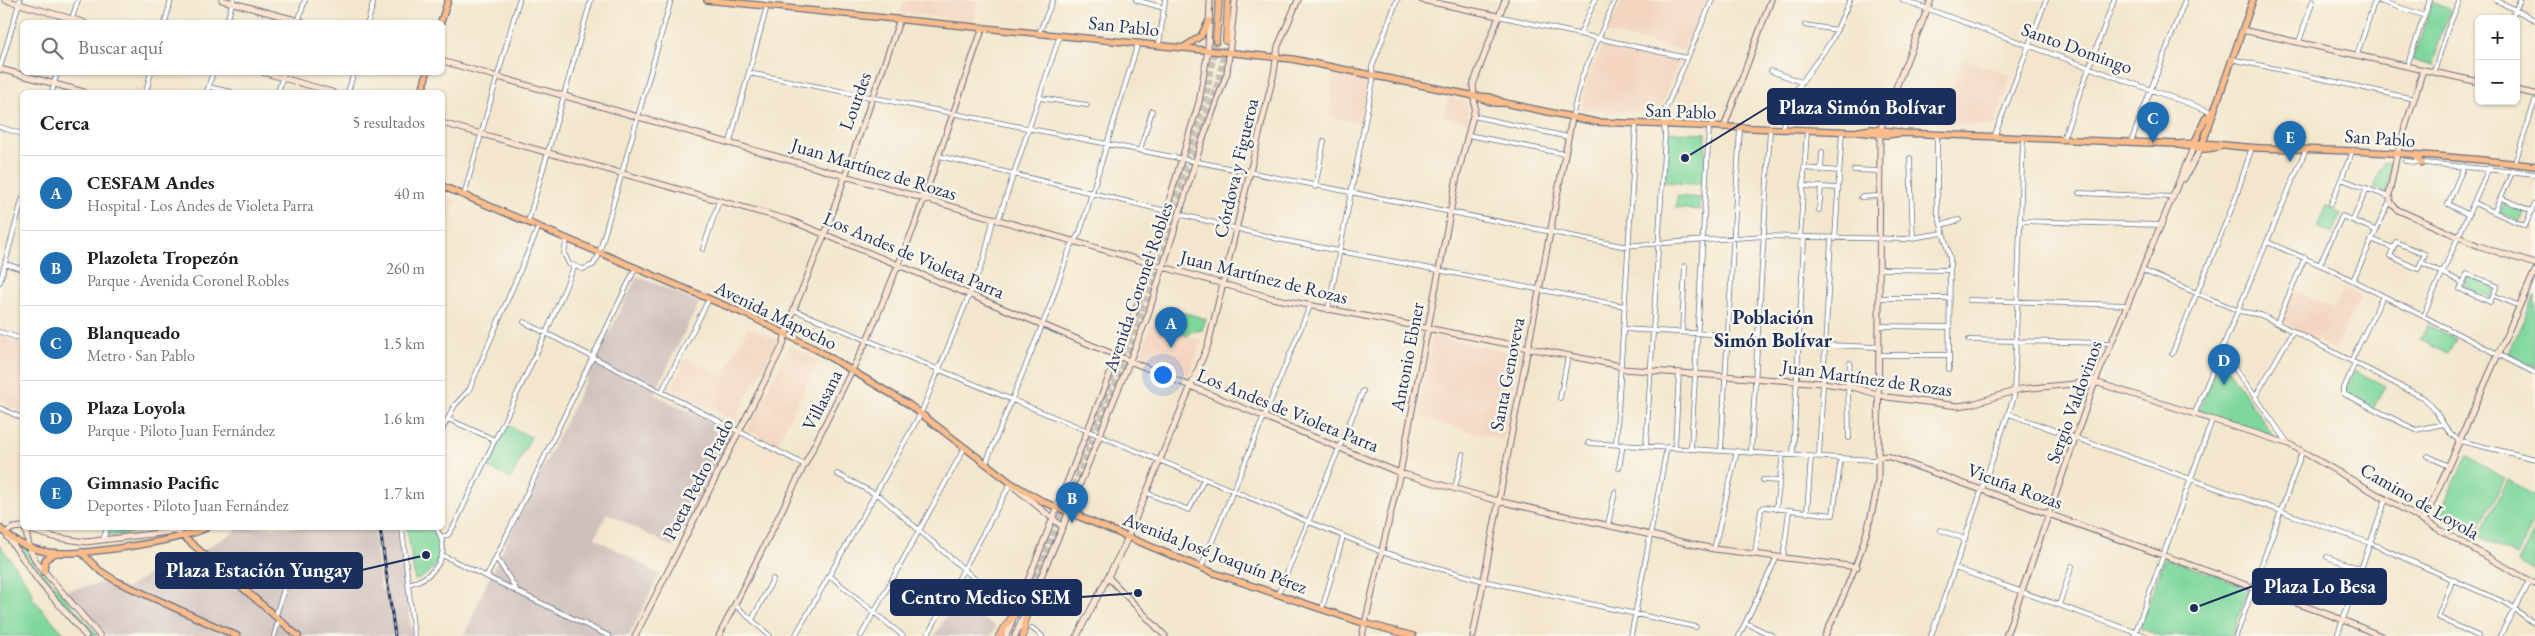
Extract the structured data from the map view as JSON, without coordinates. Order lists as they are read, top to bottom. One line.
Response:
{"streets":{"main road":["San Pablo","Avenida Mapocho","Avenida José Joaquín Pérez"],"street":["Santo Domingo","Lourdes","Córdova y Figueroa","Juan Martínez de Rozas","Los Andes de Violeta Parra","Avenida Coronel Robles","Antonio Ebner","Santa Genoveva","Villasana","Sergio Valdovinos","Poeta Pedro Prado","Vicuña Rozas","Camino de Loyola"]},"crossings":[["San Pablo","Lourdes"],["San Pablo","Córdova y Figueroa"],["San Pablo","Avenida Coronel Robles"],["San Pablo","Antonio Ebner"],["San Pablo","Santa Genoveva"],["San Pablo","Villasana"],["San Pablo","Sergio Valdovinos"],["Lourdes","Juan Martínez de Rozas"],["Lourdes","Los Andes de Violeta Parra"],["Lourdes","Avenida Mapocho"],["Lourdes","Poeta Pedro Prado"],["Córdova y Figueroa","Juan Martínez de Rozas"],["Córdova y Figueroa","Los Andes de Violeta Parra"],["Córdova y Figueroa","Avenida José Joaquín Pérez"],["Juan Martínez de Rozas","Avenida Coronel Robles"],["Juan Martínez de Rozas","Antonio Ebner"],["Juan Martínez de Rozas","Santa Genoveva"],["Juan Martínez de Rozas","Villasana"],["Juan Martínez de Rozas","Sergio Valdovinos"],["Juan Martínez de Rozas","Camino de Loyola"],["Los Andes de Violeta Parra","Avenida Coronel Robles"],["Los Andes de Violeta Parra","Antonio Ebner"],["Los Andes de Violeta Parra","Santa Genoveva"],["Los Andes de Violeta Parra","Villasana"],["Avenida Coronel Robles","Avenida Mapocho"],["Avenida Coronel Robles","Avenida José Joaquín Pérez"],["Avenida Mapocho","Villasana"],["Avenida Mapocho","Poeta Pedro Prado"],["Avenida Mapocho","Avenida José Joaquín Pérez"],["Antonio Ebner","Avenida José Joaquín Pérez"],["Sergio Valdovinos","Vicuña Rozas"],["Sergio Valdovinos","Camino de Loyola"]],"districts":["Población Simón Bolívar"],"places":["Plaza Simón Bolívar","Plaza Estación Yungay","Centro Medico SEM","Plaza Lo Besa"],"page":{"map_buttons":["+","−"],"search":"Buscar aquí","heading":["Cerca","5 resultados"],"pins":["C","E","A","D","B"],"list":[{"mark":"A","name":"CESFAM Andes","note":"Hospital · Los Andes de Violeta Parra","value":"40 m"},{"mark":"B","name":"Plazoleta Tropezón","note":"Parque · Avenida Coronel Robles","value":"260 m"},{"mark":"C","name":"Blanqueado","note":"Metro · San Pablo","value":"1.5 km"},{"mark":"D","name":"Plaza Loyola","note":"Parque · Piloto Juan Fernández","value":"1.6 km"},{"mark":"E","name":"Gimnasio Pacific","note":"Deportes · Piloto Juan Fernández","value":"1.7 km"}]}}
